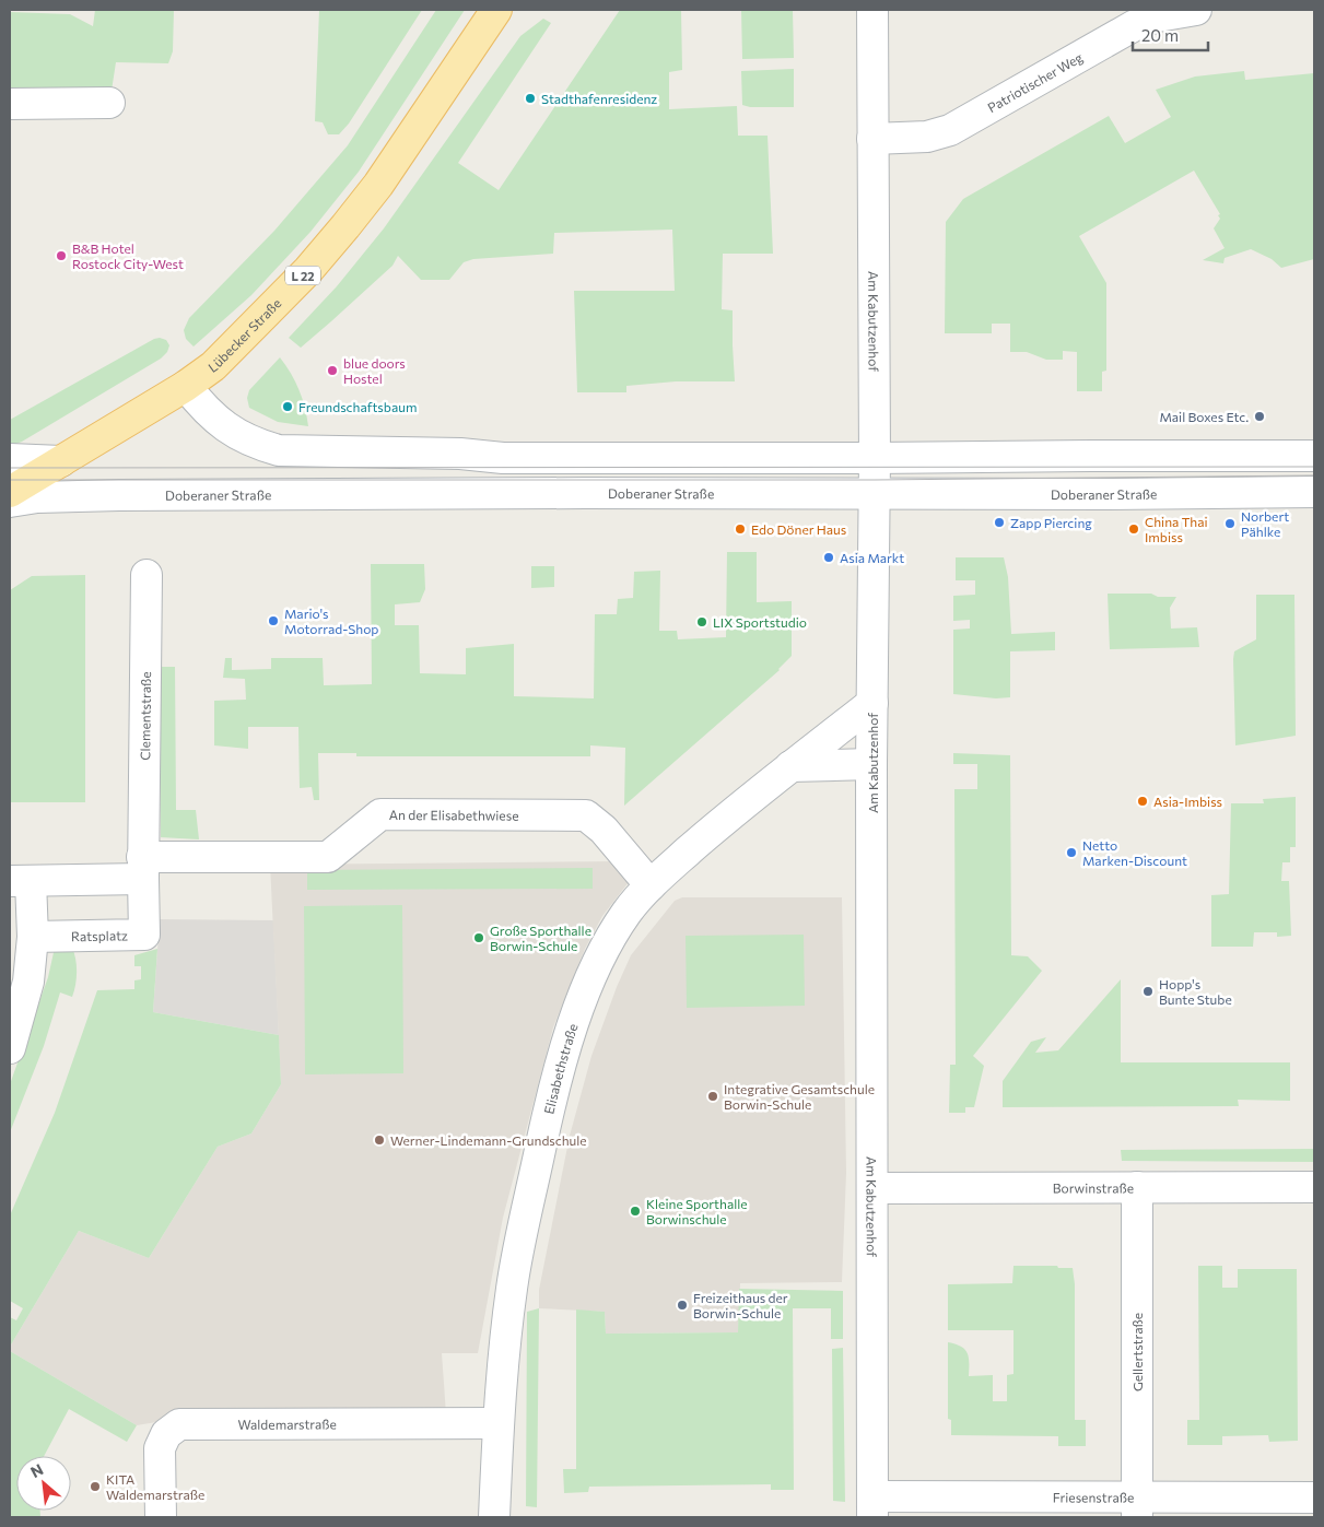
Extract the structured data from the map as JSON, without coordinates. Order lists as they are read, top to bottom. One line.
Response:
{"streets":{"main road":["L 22","Lübecker Straße"],"street":["Patriotischer Weg","Am Kabutzenhof","Doberaner Straße","Clementstraße","An der Elisabethwiese","Ratsplatz","Elisabethstraße","Borwinstraße","Gellertstraße","Waldemarstraße","Friesenstraße"]},"crossings":[["Patriotischer Weg","Am Kabutzenhof"],["Am Kabutzenhof","Doberaner Straße"],["Am Kabutzenhof","Elisabethstraße"],["Am Kabutzenhof","Borwinstraße"],["Am Kabutzenhof","Friesenstraße"],["Clementstraße","An der Elisabethwiese"],["Clementstraße","Ratsplatz"],["An der Elisabethwiese","Ratsplatz"],["An der Elisabethwiese","Elisabethstraße"],["Elisabethstraße","Waldemarstraße"],["Borwinstraße","Gellertstraße"],["Gellertstraße","Friesenstraße"]],"places":["Stadthafenresidenz","B&B Hotel Rostock City-West","blue doors Hostel","Freundschaftsbaum","Mail Boxes Etc.","Zapp Piercing","Norbert Pählke","Edo Döner Haus","China Thai Imbiss","Asia Markt","Mario's Motorrad-Shop","LIX Sportstudio","Asia-Imbiss","Netto Marken-Discount","Große Sporthalle Borwin-Schule","Hopp's Bunte Stube","Integrative Gesamtschule Borwin-Schule","Werner-Lindemann-Grundschule","Kleine Sporthalle Borwinschule","Freizeithaus der Borwin-Schule","KITA Waldemarstraße"],"scale_bar":"20 m","north":"top left"}
